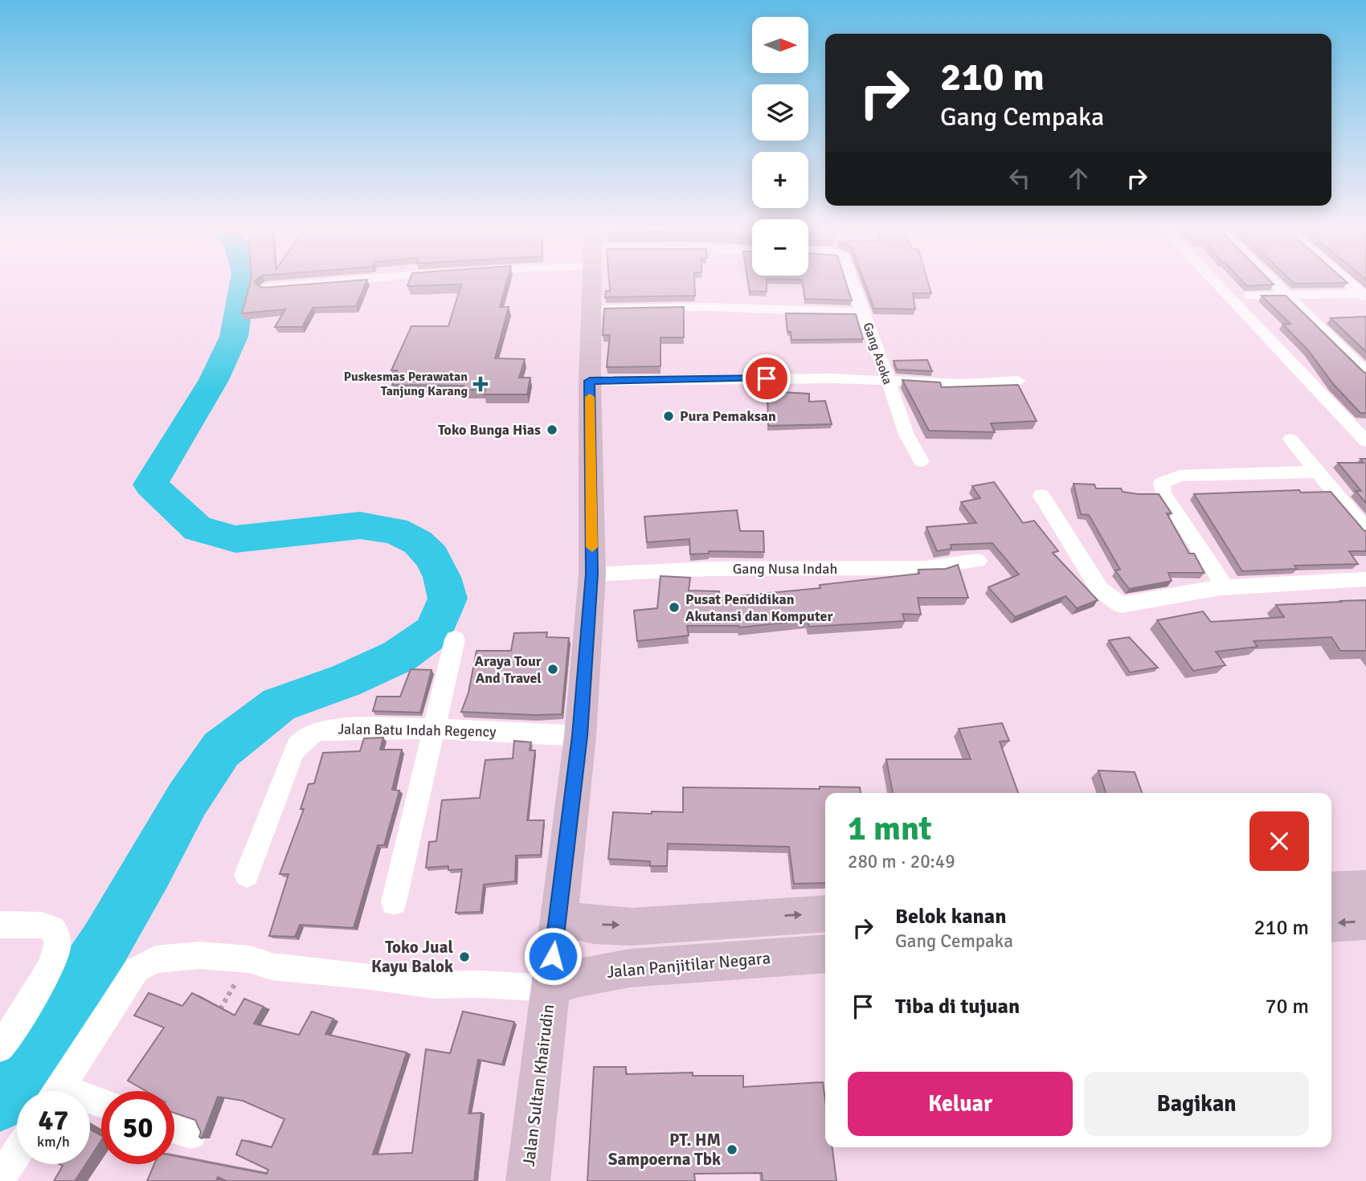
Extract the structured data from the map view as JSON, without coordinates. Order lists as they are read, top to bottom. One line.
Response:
{"streets":{"main road":["Jalan Panjitilar Negara","Jalan Sultan Khairudin"],"street":["Gang Asoka","Gang Nusa Indah","Jalan Batu Indah Regency"]},"crossings":[["Gang Nusa Indah","Jalan Sultan Khairudin"],["Jalan Batu Indah Regency","Jalan Sultan Khairudin"],["Jalan Panjitilar Negara","Jalan Sultan Khairudin"]],"places":{"health":["Puskesmas Perawatan Tanjung Karang"],"other":["Pura Pemaksan","Toko Bunga Hias","Pusat Pendidikan Akutansi dan Komputer","Araya Tour And Travel","Toko Jual Kayu Balok","PT. HM Sampoerna Tbk"]},"north":"right","page":{"map_buttons":["+","−"],"turn":["210 m","Gang Cempaka"],"heading":["1 mnt","280 m · 20:49"],"list":[{"name":"Belok kanan","note":"Gang Cempaka","value":"210 m"},{"name":"Tiba di tujuan","value":"70 m"}],"buttons":["Keluar","Bagikan"],"speed":"47 km/h","limit":"50"}}
